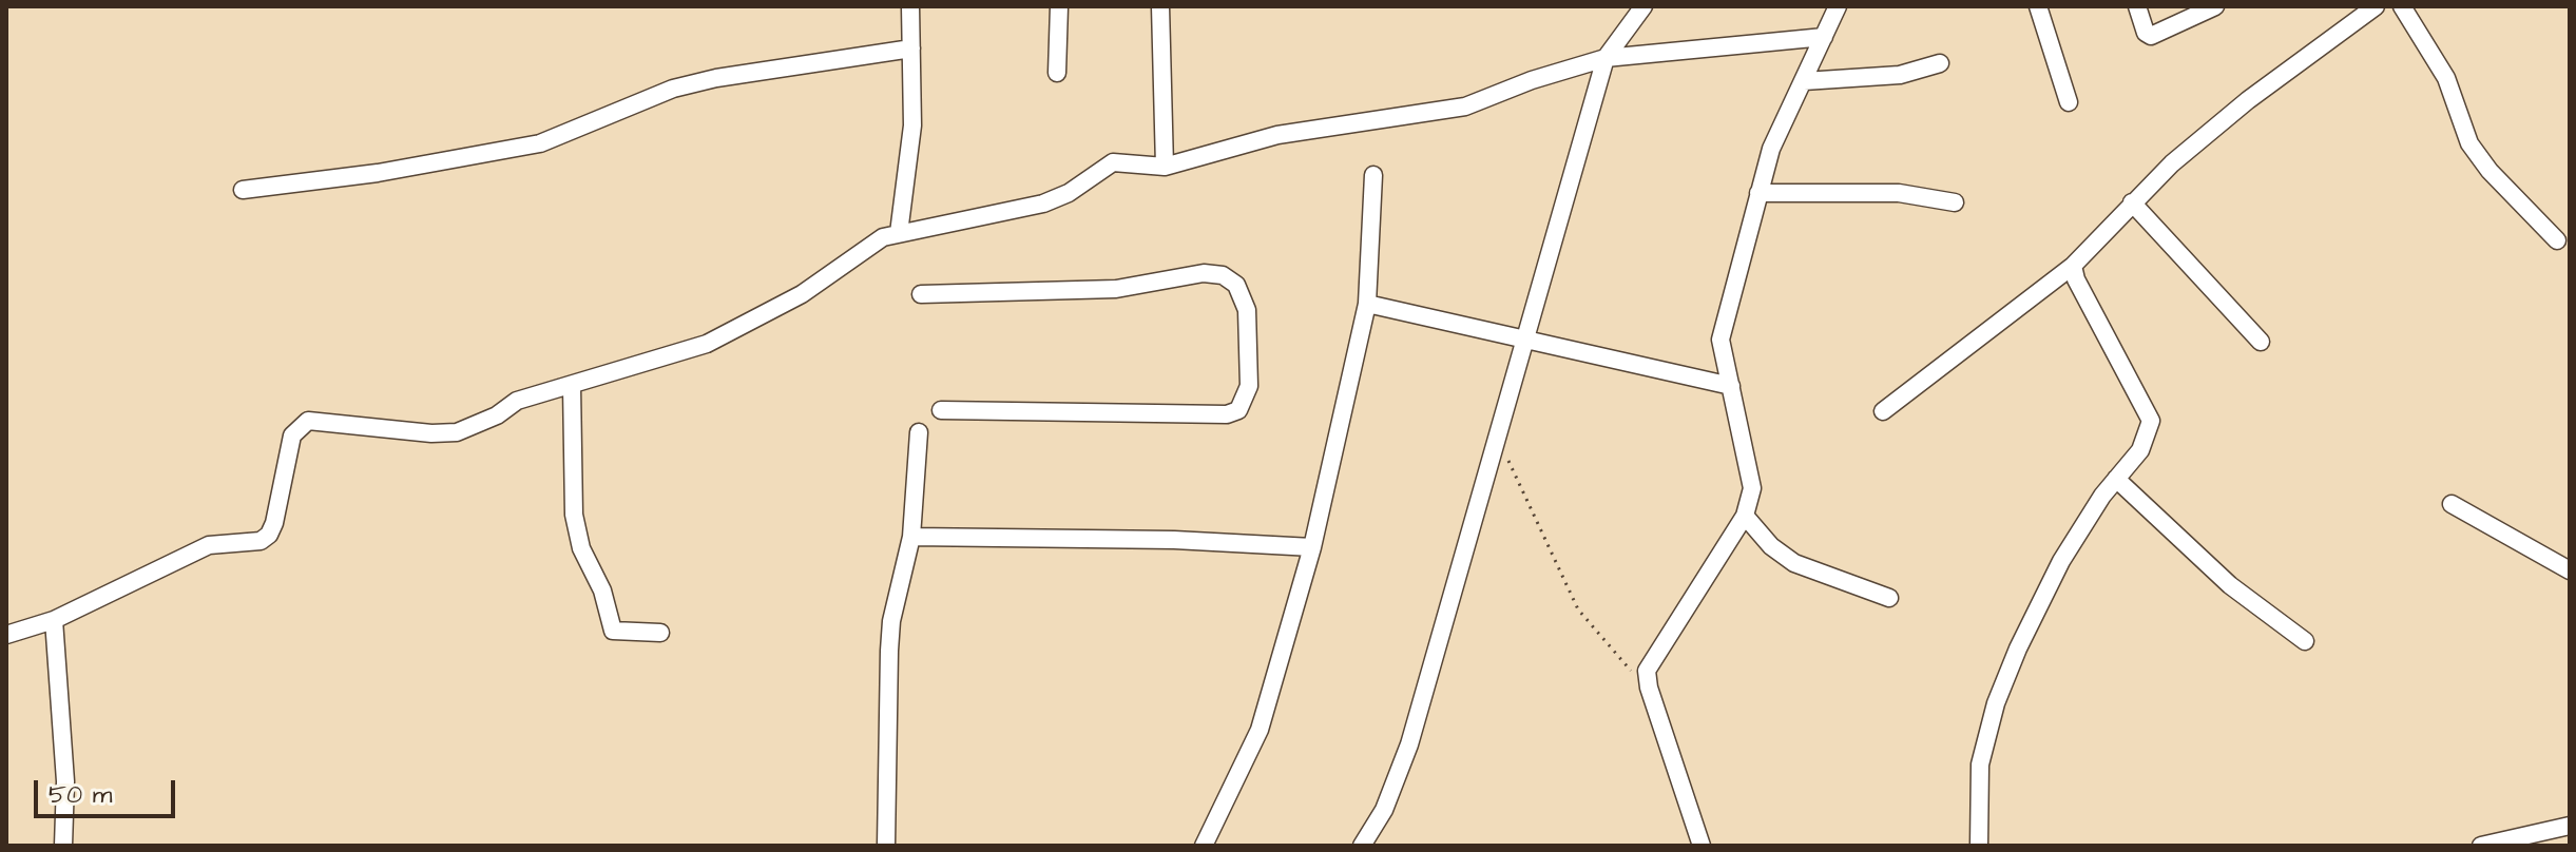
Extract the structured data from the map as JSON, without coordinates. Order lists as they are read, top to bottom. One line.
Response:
{"scale_bar":"50 m"}
